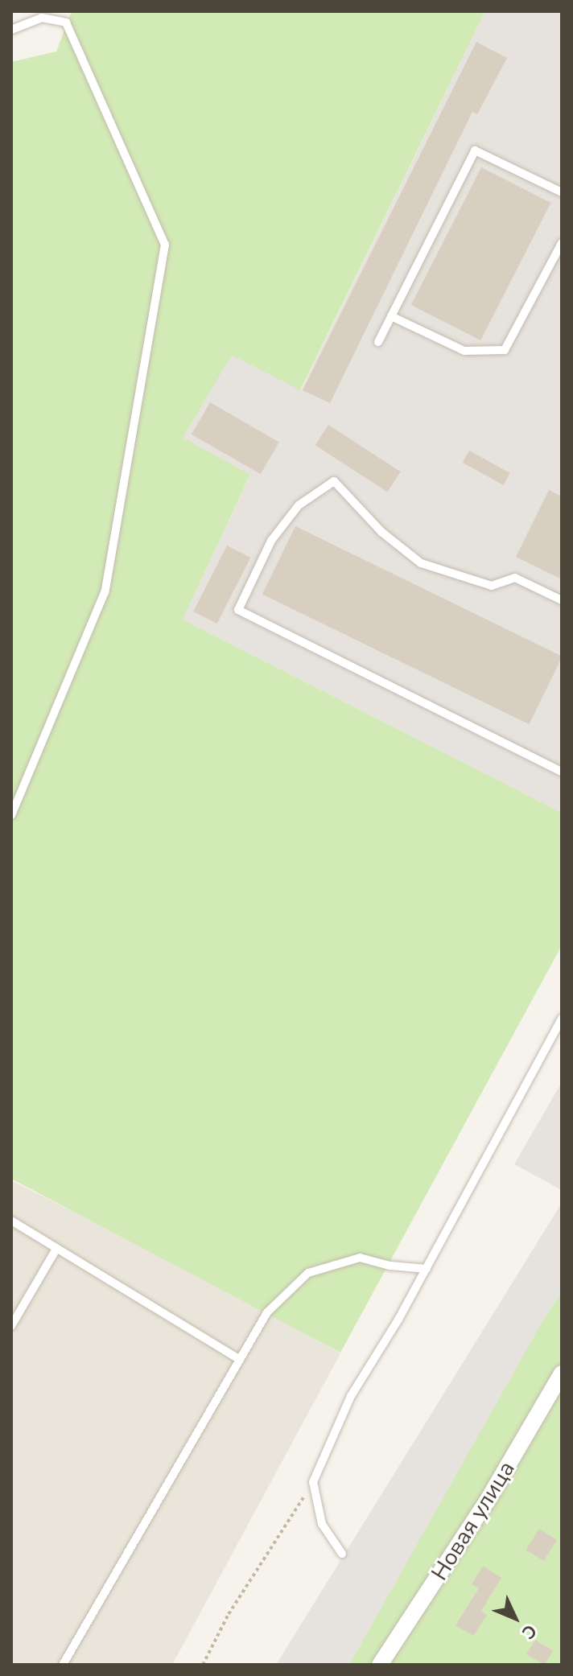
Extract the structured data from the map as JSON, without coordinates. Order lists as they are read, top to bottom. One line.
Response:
{"streets":{"street":["Новая улица"]},"north":"bottom right"}
